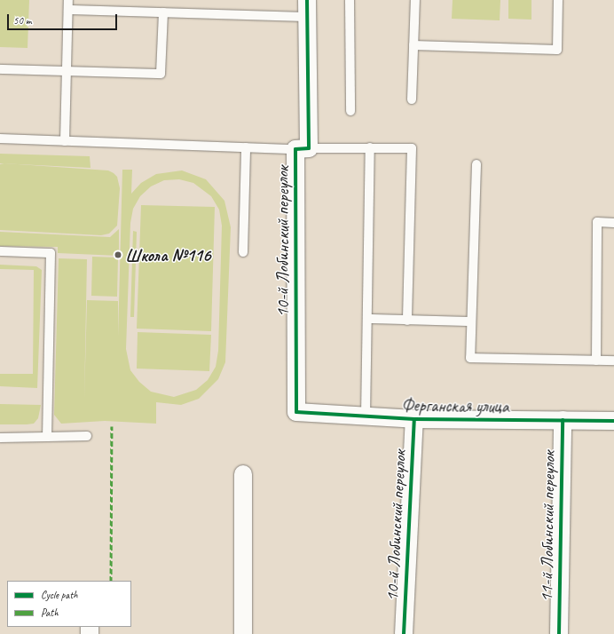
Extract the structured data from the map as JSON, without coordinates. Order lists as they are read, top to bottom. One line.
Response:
{"streets":{"street":["10-й Лобинский переулок","Ферганская улица","11-й Лобинский переулок"]},"crossings":[["10-й Лобинский переулок","Ферганская улица"],["Ферганская улица","11-й Лобинский переулок"]],"places":["Школа №116"],"legend":["Cycle path","Path"],"scale_bar":"50 m"}
